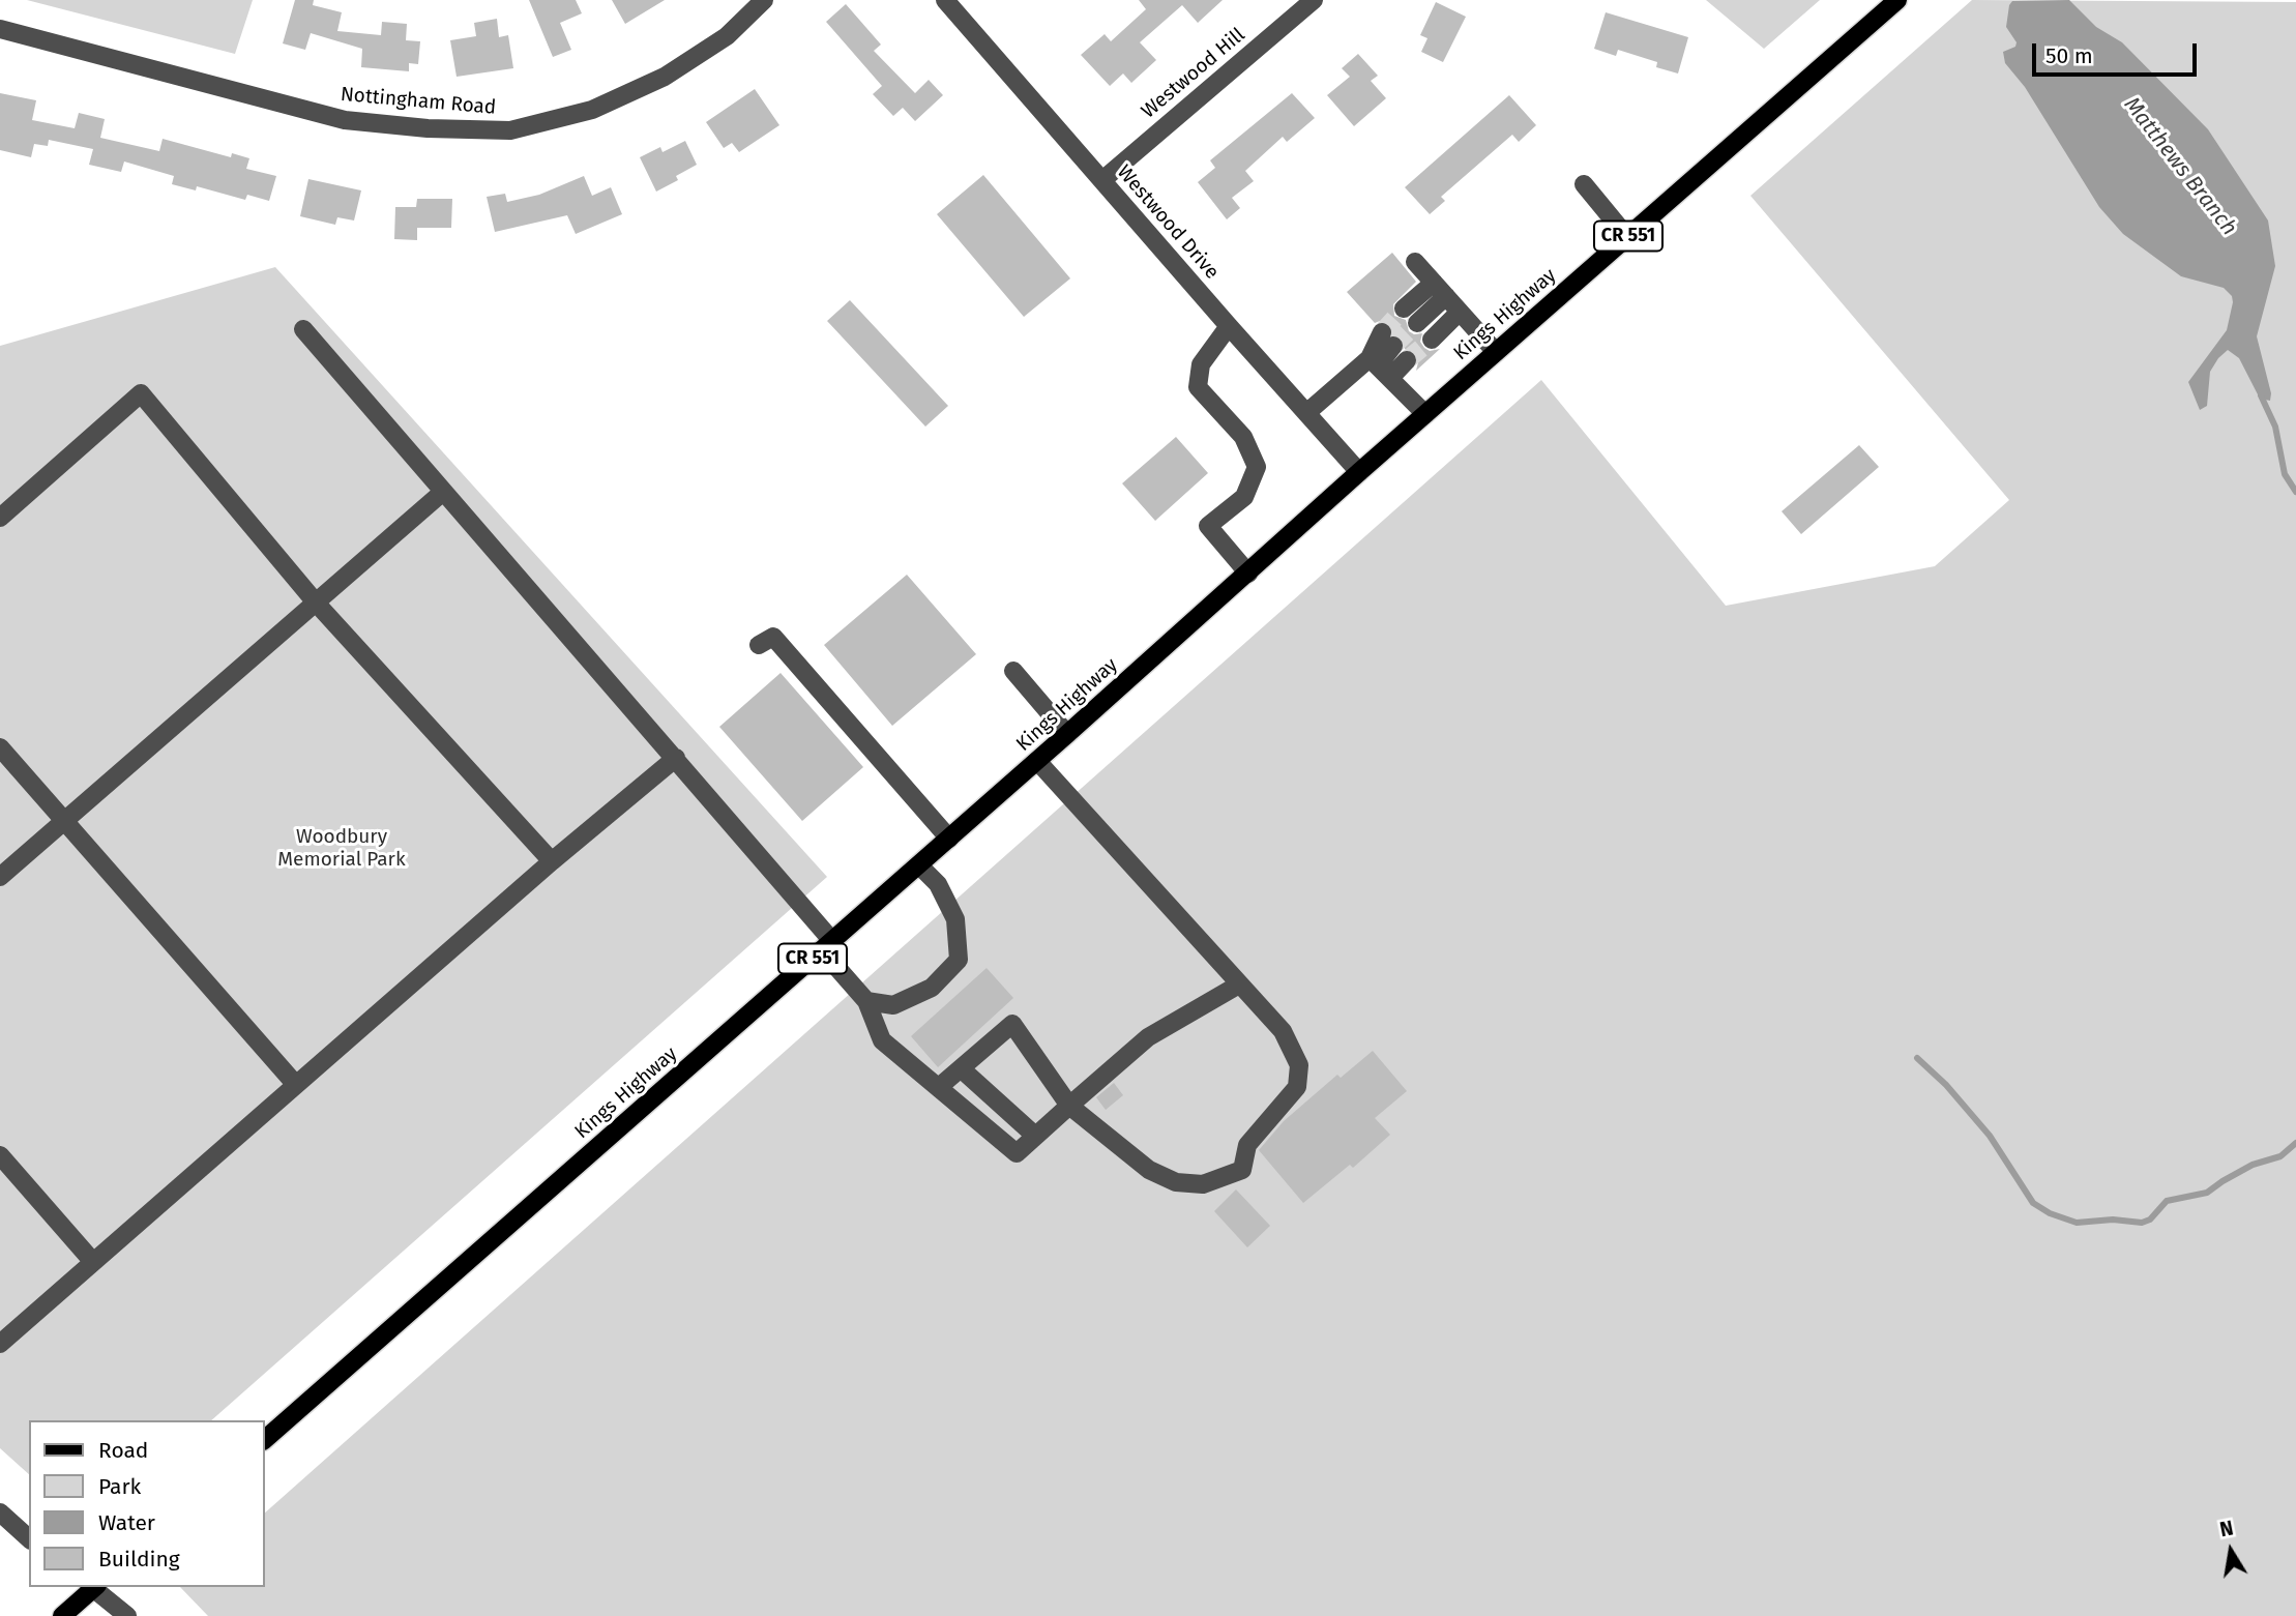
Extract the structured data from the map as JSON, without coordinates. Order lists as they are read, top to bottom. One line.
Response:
{"streets":{"main road":["CR 551","Kings Highway"],"street":["Westwood Hill","Nottingham Road","Westwood Drive"]},"crossings":[["Westwood Hill","Westwood Drive"],["Westwood Drive","Kings Highway"]],"water":["Matthews Branch"],"parks":["Woodbury Memorial Park"],"legend":["Road","Park","Water","Building"],"scale_bar":"50 m","north":"top"}
